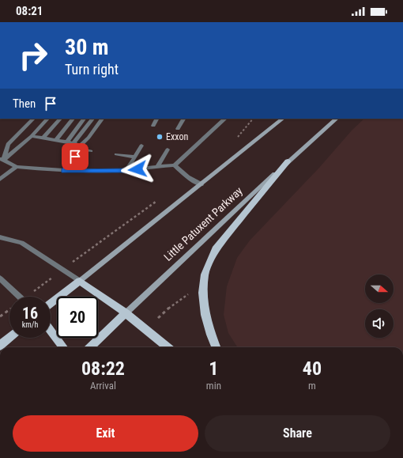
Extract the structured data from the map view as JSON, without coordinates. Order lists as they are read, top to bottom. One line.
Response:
{"streets":{"main road":["Little Patuxent Parkway"]},"places":["Exxon"],"north":"right","page":{"status":"08:21","turn":["30 m","Turn right"],"then":"Then","speed":"16 km/h","limit":"20","eta":["08:22","Arrival","1","min","40","m"],"buttons":["Exit","Share"]}}
